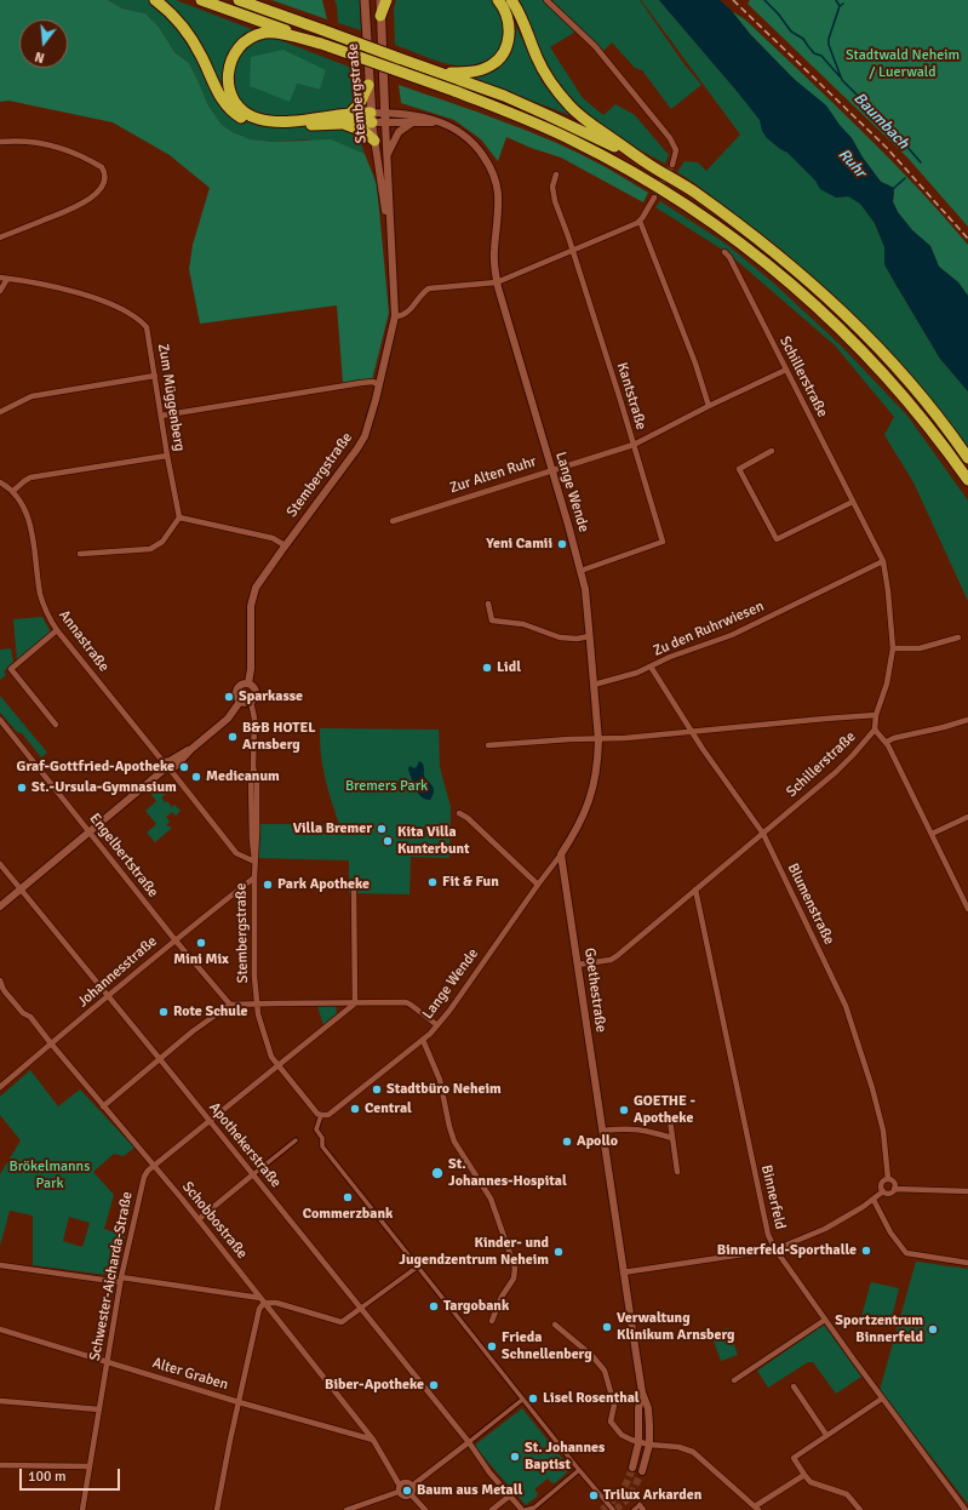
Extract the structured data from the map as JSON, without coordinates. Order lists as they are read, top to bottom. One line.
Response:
{"streets":{"main road":["Stembergstraße"],"street":["Schillerstraße","Kantstraße","Zum Müggenberg","Zur Alten Ruhr","Lange Wende","Zu den Ruhrwiesen","Annastraße","Engelbertstraße","Blumenstraße","Johannesstraße","Goethestraße","Apothekerstraße","Binnerfeld","Schobbostraße","Schwester-Aicharda-Straße","Alter Graben"]},"crossings":[["Stembergstraße","Lange Wende"],["Stembergstraße","Annastraße"],["Stembergstraße","Johannesstraße"],["Schillerstraße","Zur Alten Ruhr"],["Schillerstraße","Zu den Ruhrwiesen"],["Schillerstraße","Blumenstraße"],["Schillerstraße","Goethestraße"],["Schillerstraße","Binnerfeld"],["Kantstraße","Zur Alten Ruhr"],["Kantstraße","Lange Wende"],["Zur Alten Ruhr","Lange Wende"],["Lange Wende","Zu den Ruhrwiesen"],["Lange Wende","Goethestraße"],["Zu den Ruhrwiesen","Blumenstraße"],["Engelbertstraße","Johannesstraße"],["Johannesstraße","Apothekerstraße"],["Johannesstraße","Schobbostraße"],["Apothekerstraße","Schwester-Aicharda-Straße"],["Schobbostraße","Schwester-Aicharda-Straße"],["Schobbostraße","Alter Graben"],["Schwester-Aicharda-Straße","Alter Graben"]],"water":["Baumbach","Ruhr"],"parks":["Stadtwald Neheim / Luerwald","Bremers Park","Brökelmanns Park"],"places":["Yeni Camii","Lidl","Sparkasse","B&B HOTEL Arnsberg","Graf-Gottfried-Apotheke","Medicanum","St.-Ursula-Gymnasium","Villa Bremer","Kita Villa Kunterbunt","Fit & Fun","Park Apotheke","Mini Mix","Rote Schule","Stadtbüro Neheim","Central","GOETHE - Apotheke","Apollo","St. Johannes-Hospital","Commerzbank","Binnerfeld-Sporthalle","Kinder- und Jugendzentrum Neheim","Targobank","Verwaltung Klinikum Arnsberg","Sportzentrum Binnerfeld","Frieda Schnellenberg","Biber-Apotheke","Lisel Rosenthal","St. Johannes Baptist","Baum aus Metall","Trilux Arkarden"],"scale_bar":"100 m","north":"bottom"}
